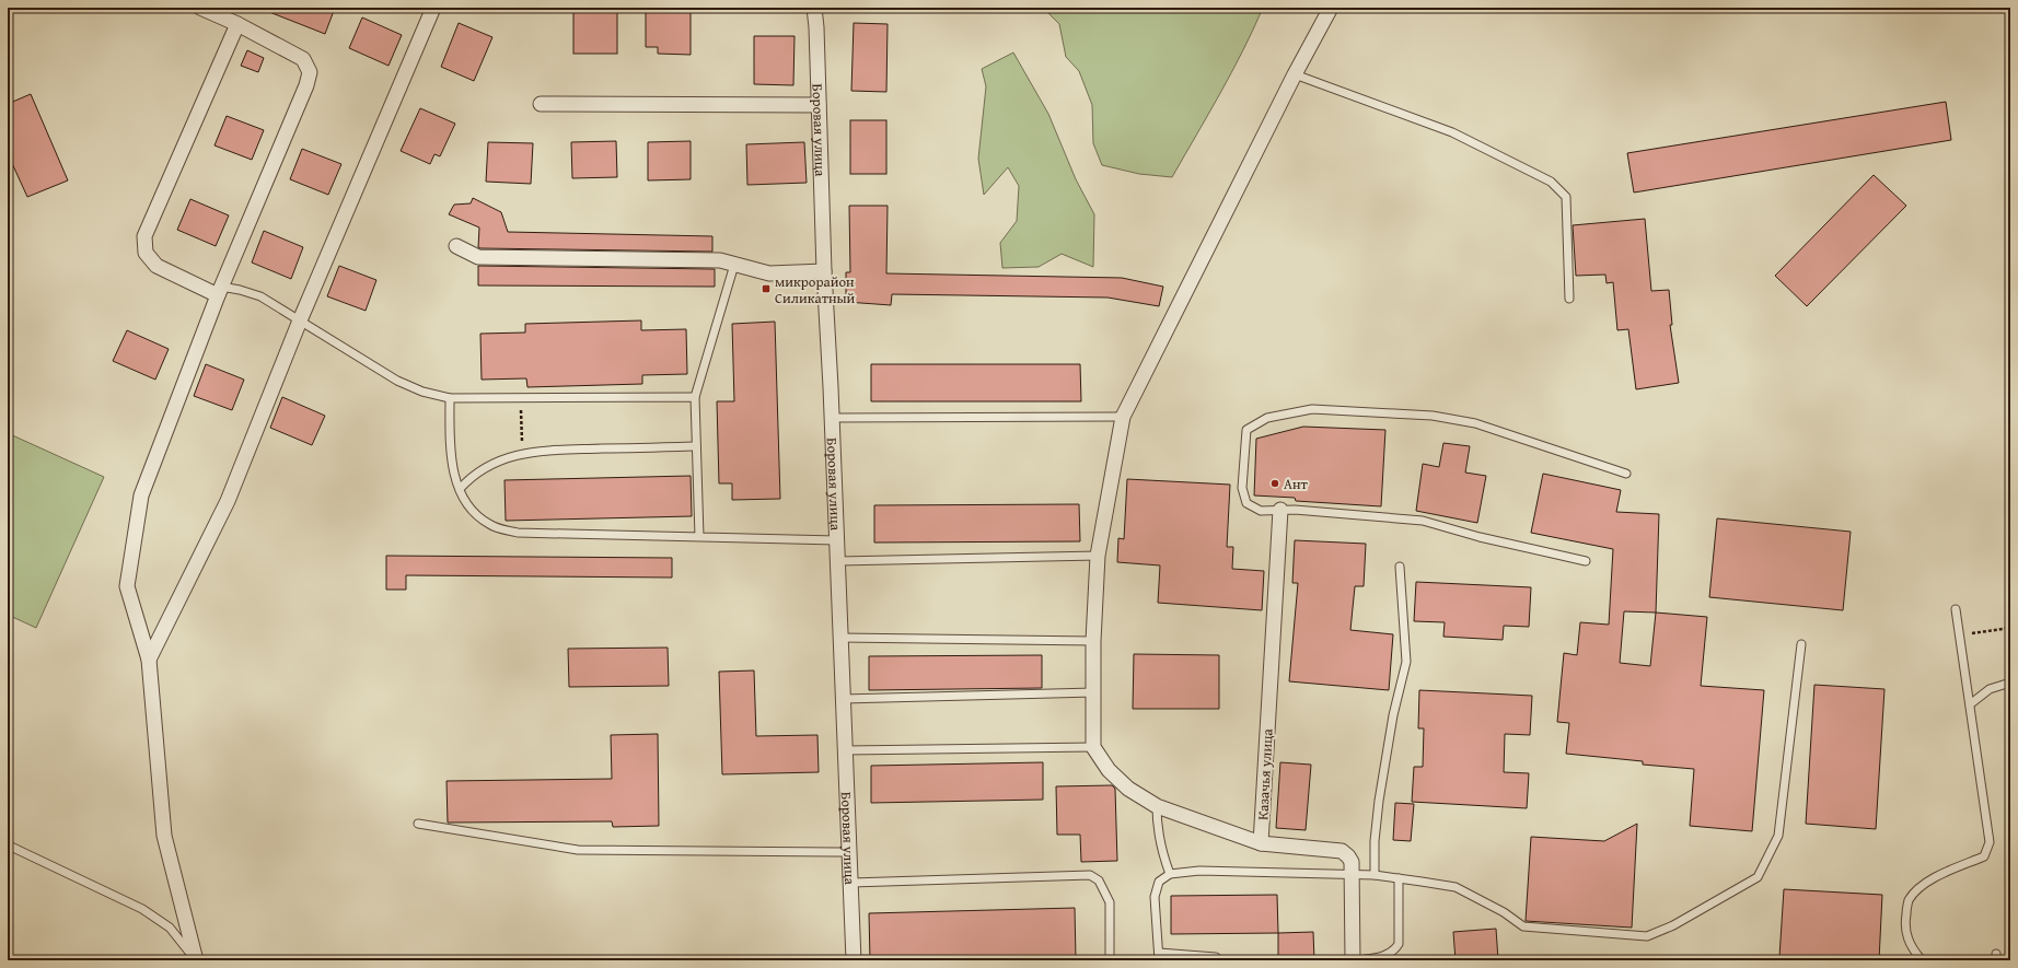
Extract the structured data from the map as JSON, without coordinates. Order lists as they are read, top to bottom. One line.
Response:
{"streets":{"street":["Боровая улица","Казачья улица"]},"places":{"transit":["микрорайон Силикатный"],"other":["Ант"]}}
